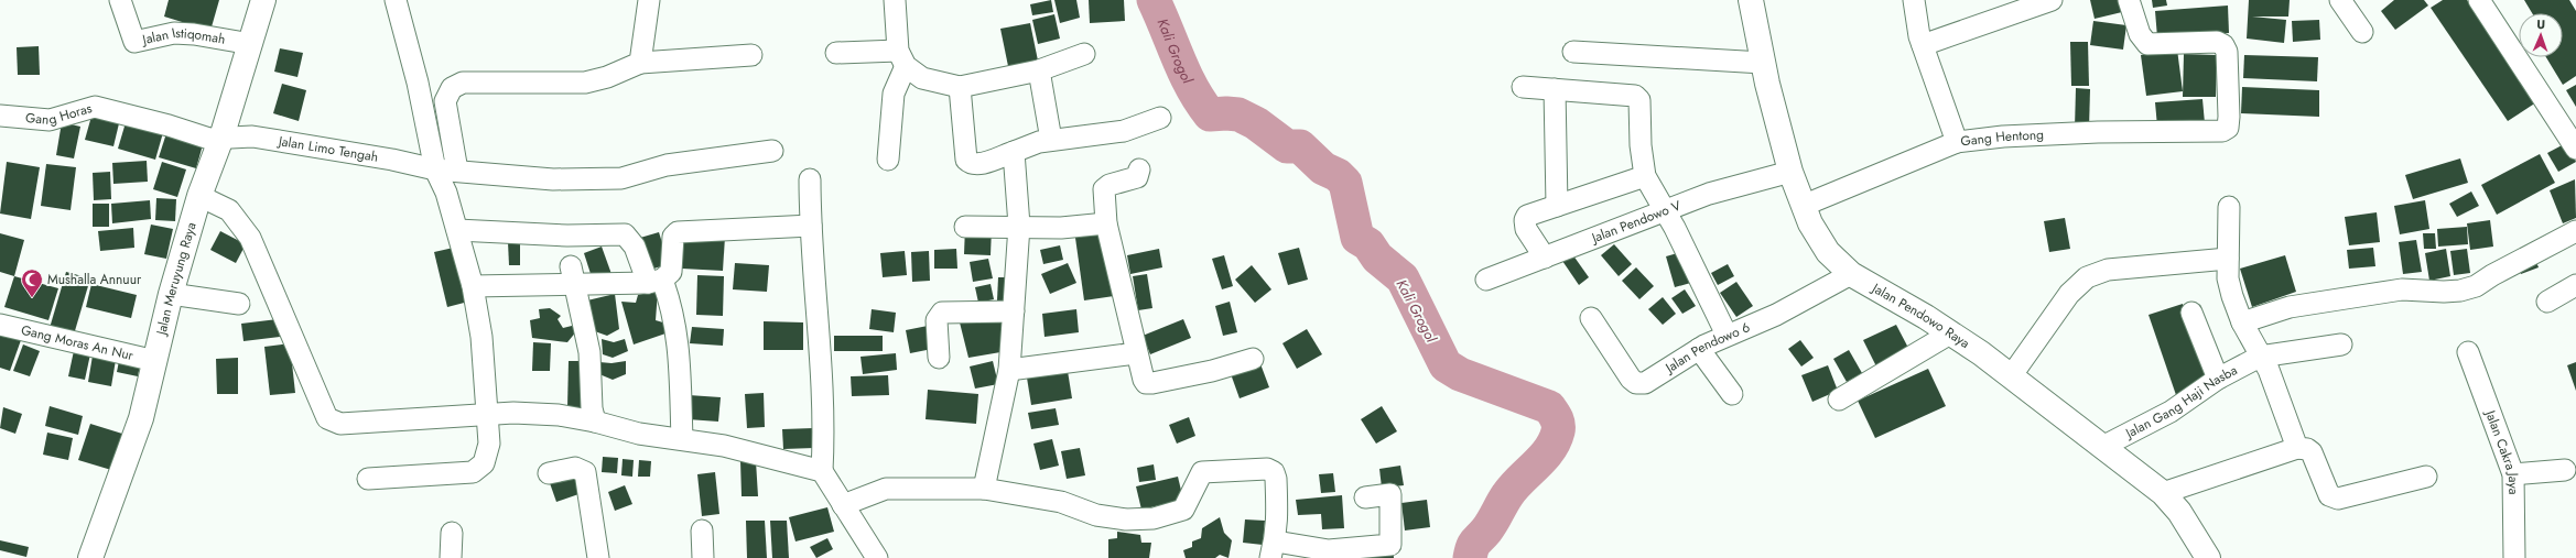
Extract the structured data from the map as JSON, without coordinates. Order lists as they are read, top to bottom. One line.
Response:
{"streets":{"street":["Jalan Istiqomah","Gang Horas","Gang Hentong","Jalan Limo Tengah","Jalan Pendowo V","Jalan Meruyung Raya","Jalan Pendowo Raya","Gang Moras An Nur","Jalan Pendowo 6","Jalan Gang Haji Nasba","Jalan Cakra Jaya"]},"crossings":[["Jalan Istiqomah","Jalan Meruyung Raya"],["Gang Horas","Jalan Limo Tengah"],["Gang Horas","Jalan Meruyung Raya"],["Gang Hentong","Jalan Pendowo Raya"],["Jalan Limo Tengah","Jalan Meruyung Raya"],["Jalan Pendowo V","Jalan Pendowo Raya"],["Jalan Meruyung Raya","Gang Moras An Nur"],["Jalan Pendowo Raya","Jalan Pendowo 6"],["Jalan Pendowo Raya","Jalan Gang Haji Nasba"]],"water":["Kali Grogol"],"places":{"mosque":["Mushalla Annuur"]},"north":"top"}
